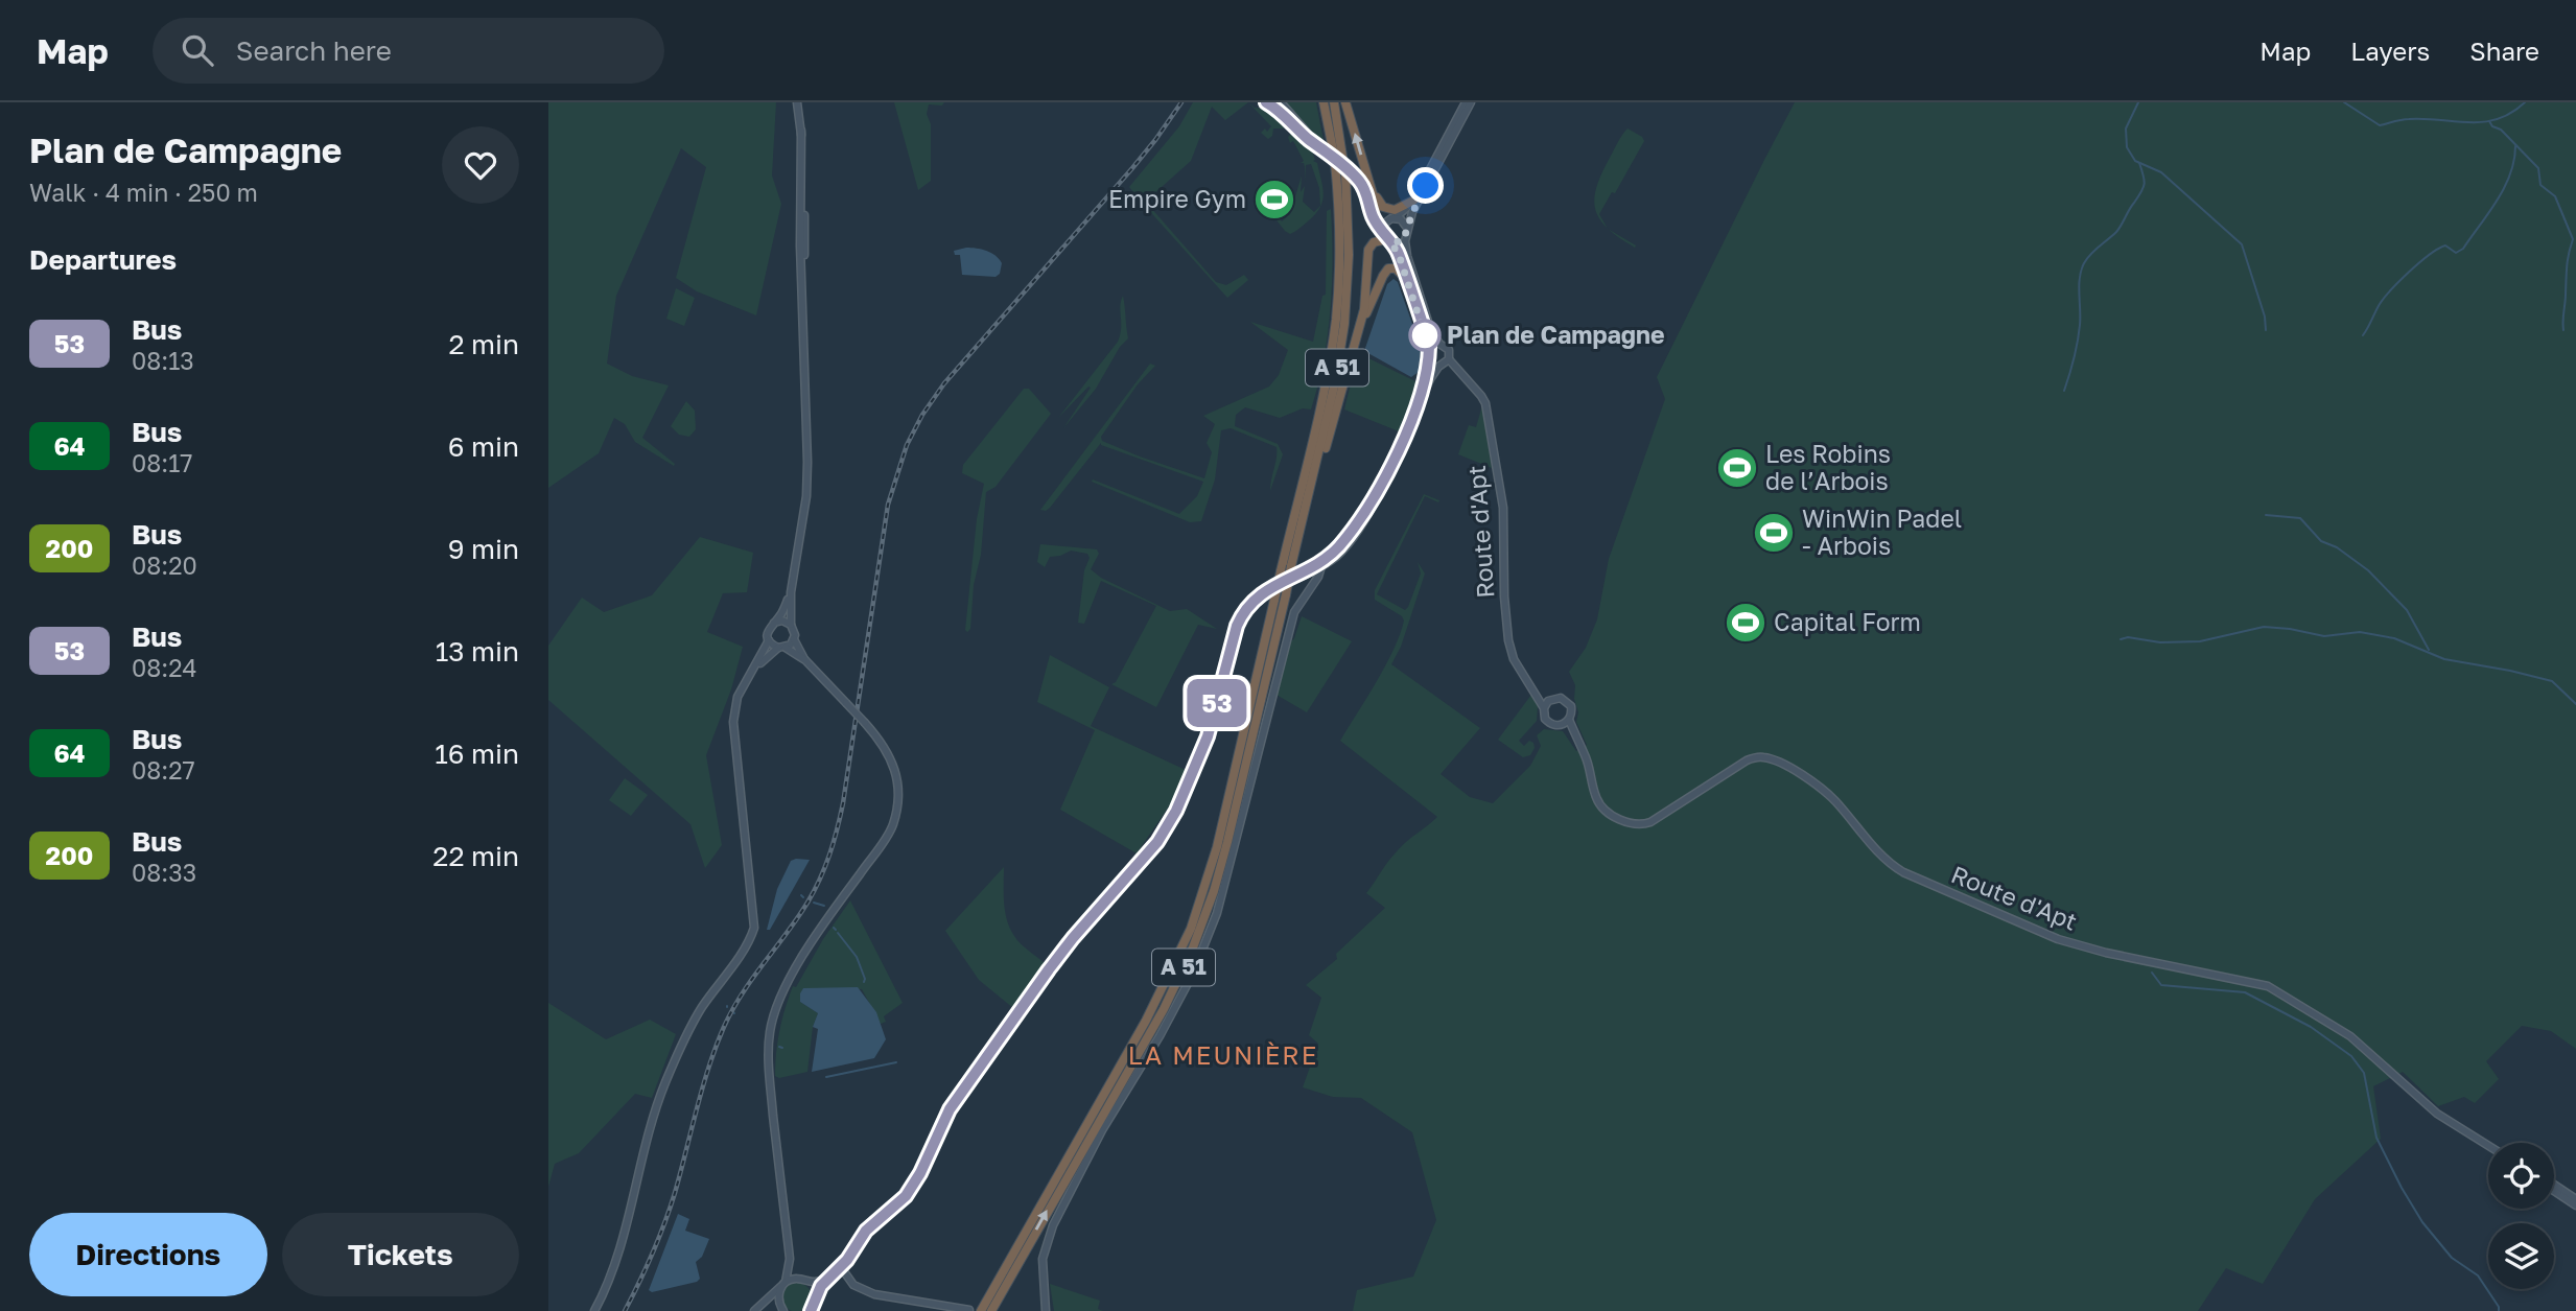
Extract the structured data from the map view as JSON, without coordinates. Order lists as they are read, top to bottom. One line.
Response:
{"streets":{"highway":["A 51"],"main road":["Route d'Apt"]},"districts":["LA MEUNIÈRE"],"places":{"sports":["Empire Gym","Les Robins de l’Arbois","WinWin Padel - Arbois","Capital Form"],"other":["Plan de Campagne"]},"lines":["bus line 53"],"page":{"header":"Map","search":"Search here","nav":["Map","Layers","Share"],"heading":[["Plan de Campagne","Walk · 4 min · 250 m"],"Departures"],"on_map":"53","list":[{"mark":"53","name":"Bus","note":"08:13","value":"2 min"},{"mark":"64","name":"Bus","note":"08:17","value":"6 min"},{"mark":"200","name":"Bus","note":"08:20","value":"9 min"},{"mark":"53","name":"Bus","note":"08:24","value":"13 min"},{"mark":"64","name":"Bus","note":"08:27","value":"16 min"},{"mark":"200","name":"Bus","note":"08:33","value":"22 min"}],"buttons":["Directions","Tickets"]}}
